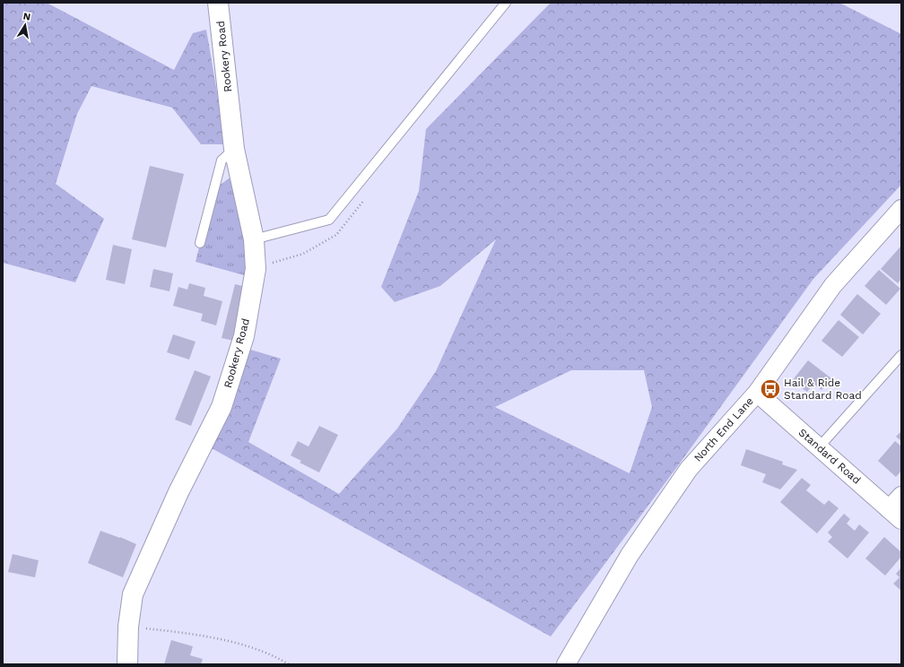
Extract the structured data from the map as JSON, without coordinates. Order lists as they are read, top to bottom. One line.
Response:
{"streets":{"street":["Rookery Road","North End Lane","Standard Road"]},"crossings":[["North End Lane","Standard Road"]],"places":{"bus stop":["Hail & Ride Standard Road"]},"north":"top"}
